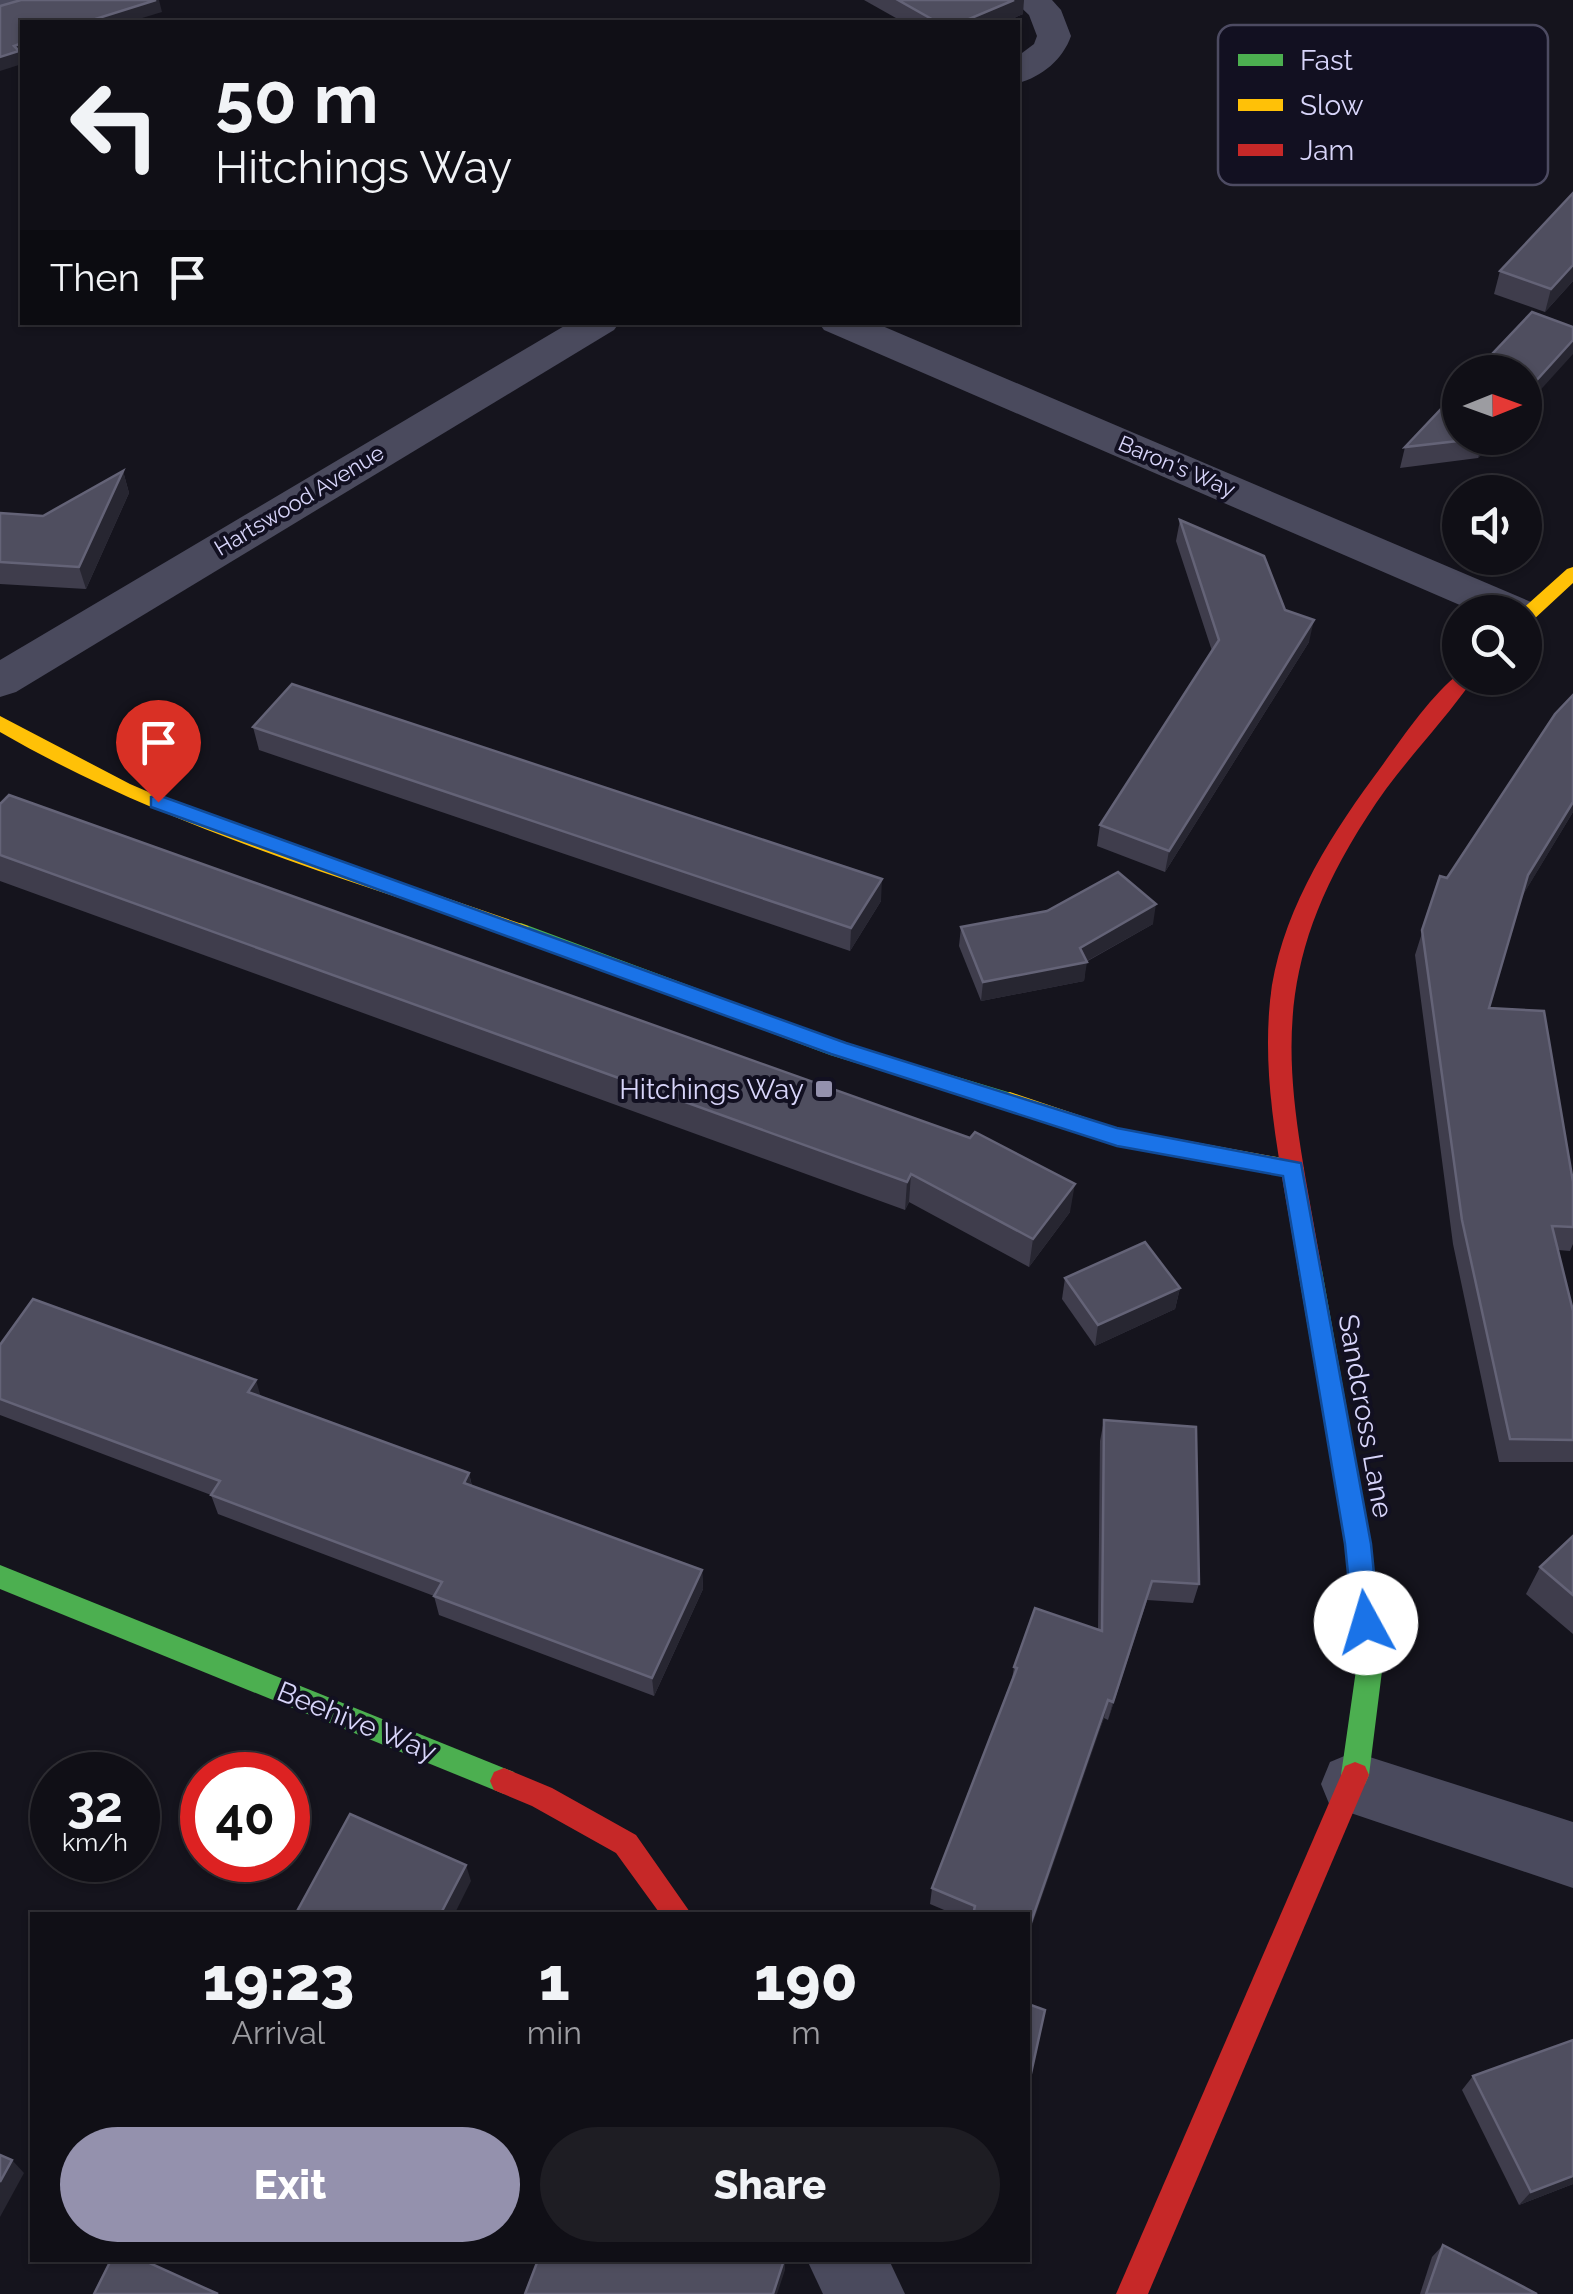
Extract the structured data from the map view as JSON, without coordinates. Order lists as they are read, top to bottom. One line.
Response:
{"streets":{"street":["Baron's Way","Hartswood Avenue","Sandcross Lane","Beehive Way"]},"places":{"transit":["Hitchings Way"]},"legend":["Fast","Slow","Jam"],"north":"right","page":{"turn":["50 m","Hitchings Way"],"then":"Then","speed":"32 km/h","limit":"40","eta":["19:23","Arrival","1","min","190","m"],"buttons":["Exit","Share"]}}
